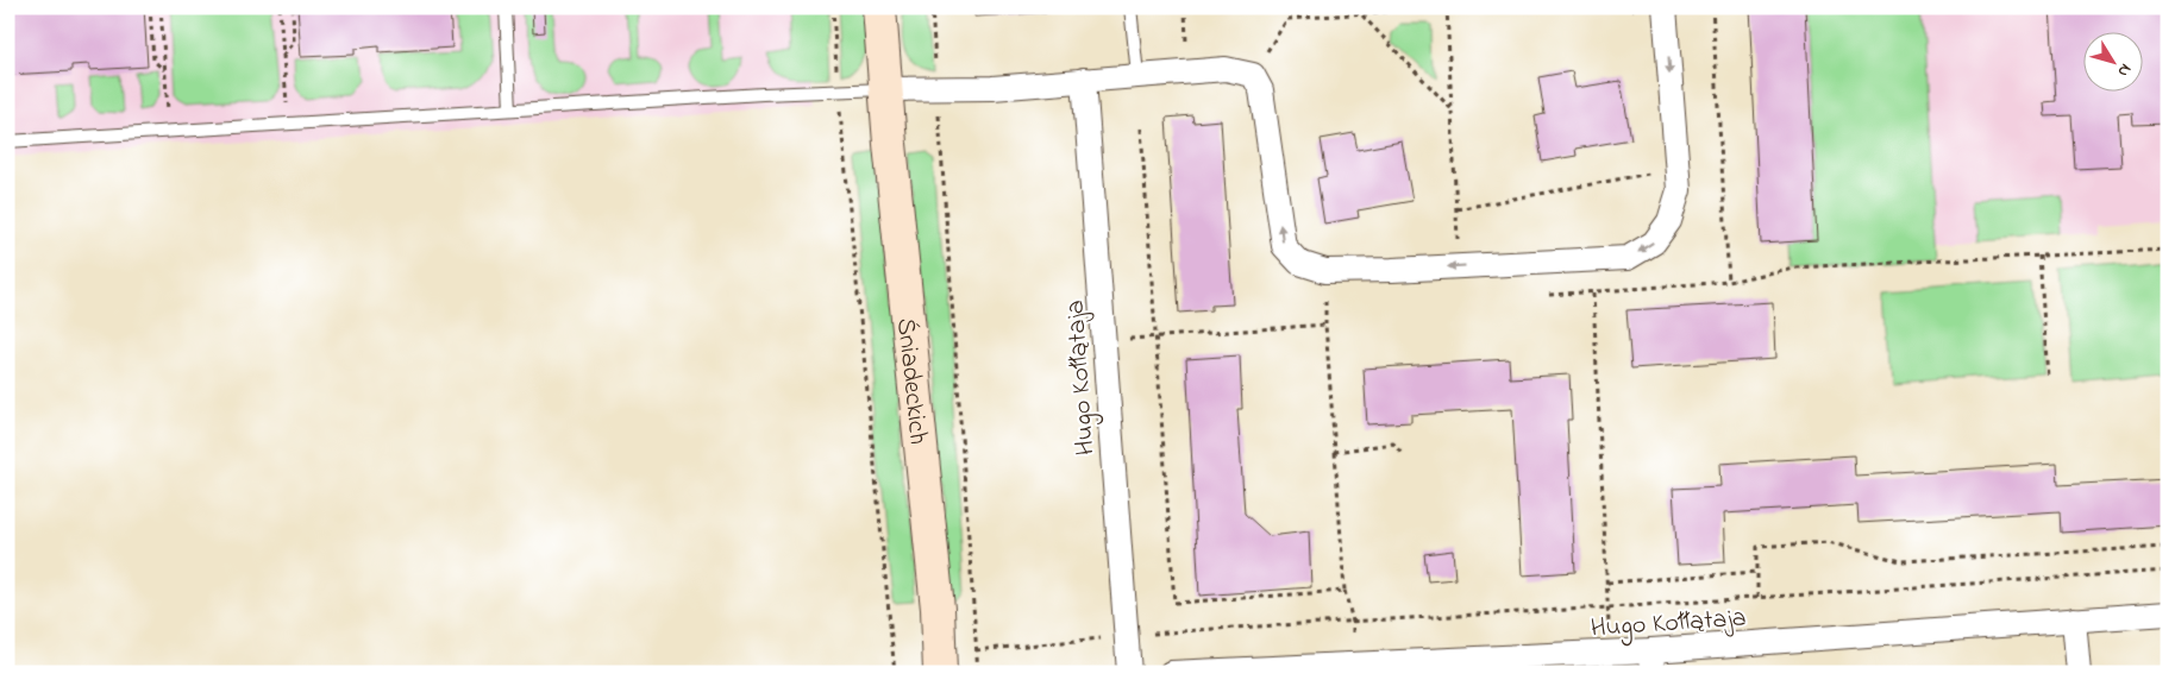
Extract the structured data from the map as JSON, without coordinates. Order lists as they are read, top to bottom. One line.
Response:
{"streets":{"street":["Hugo Kołłątaja","Śniadeckich"]},"north":"bottom right"}
